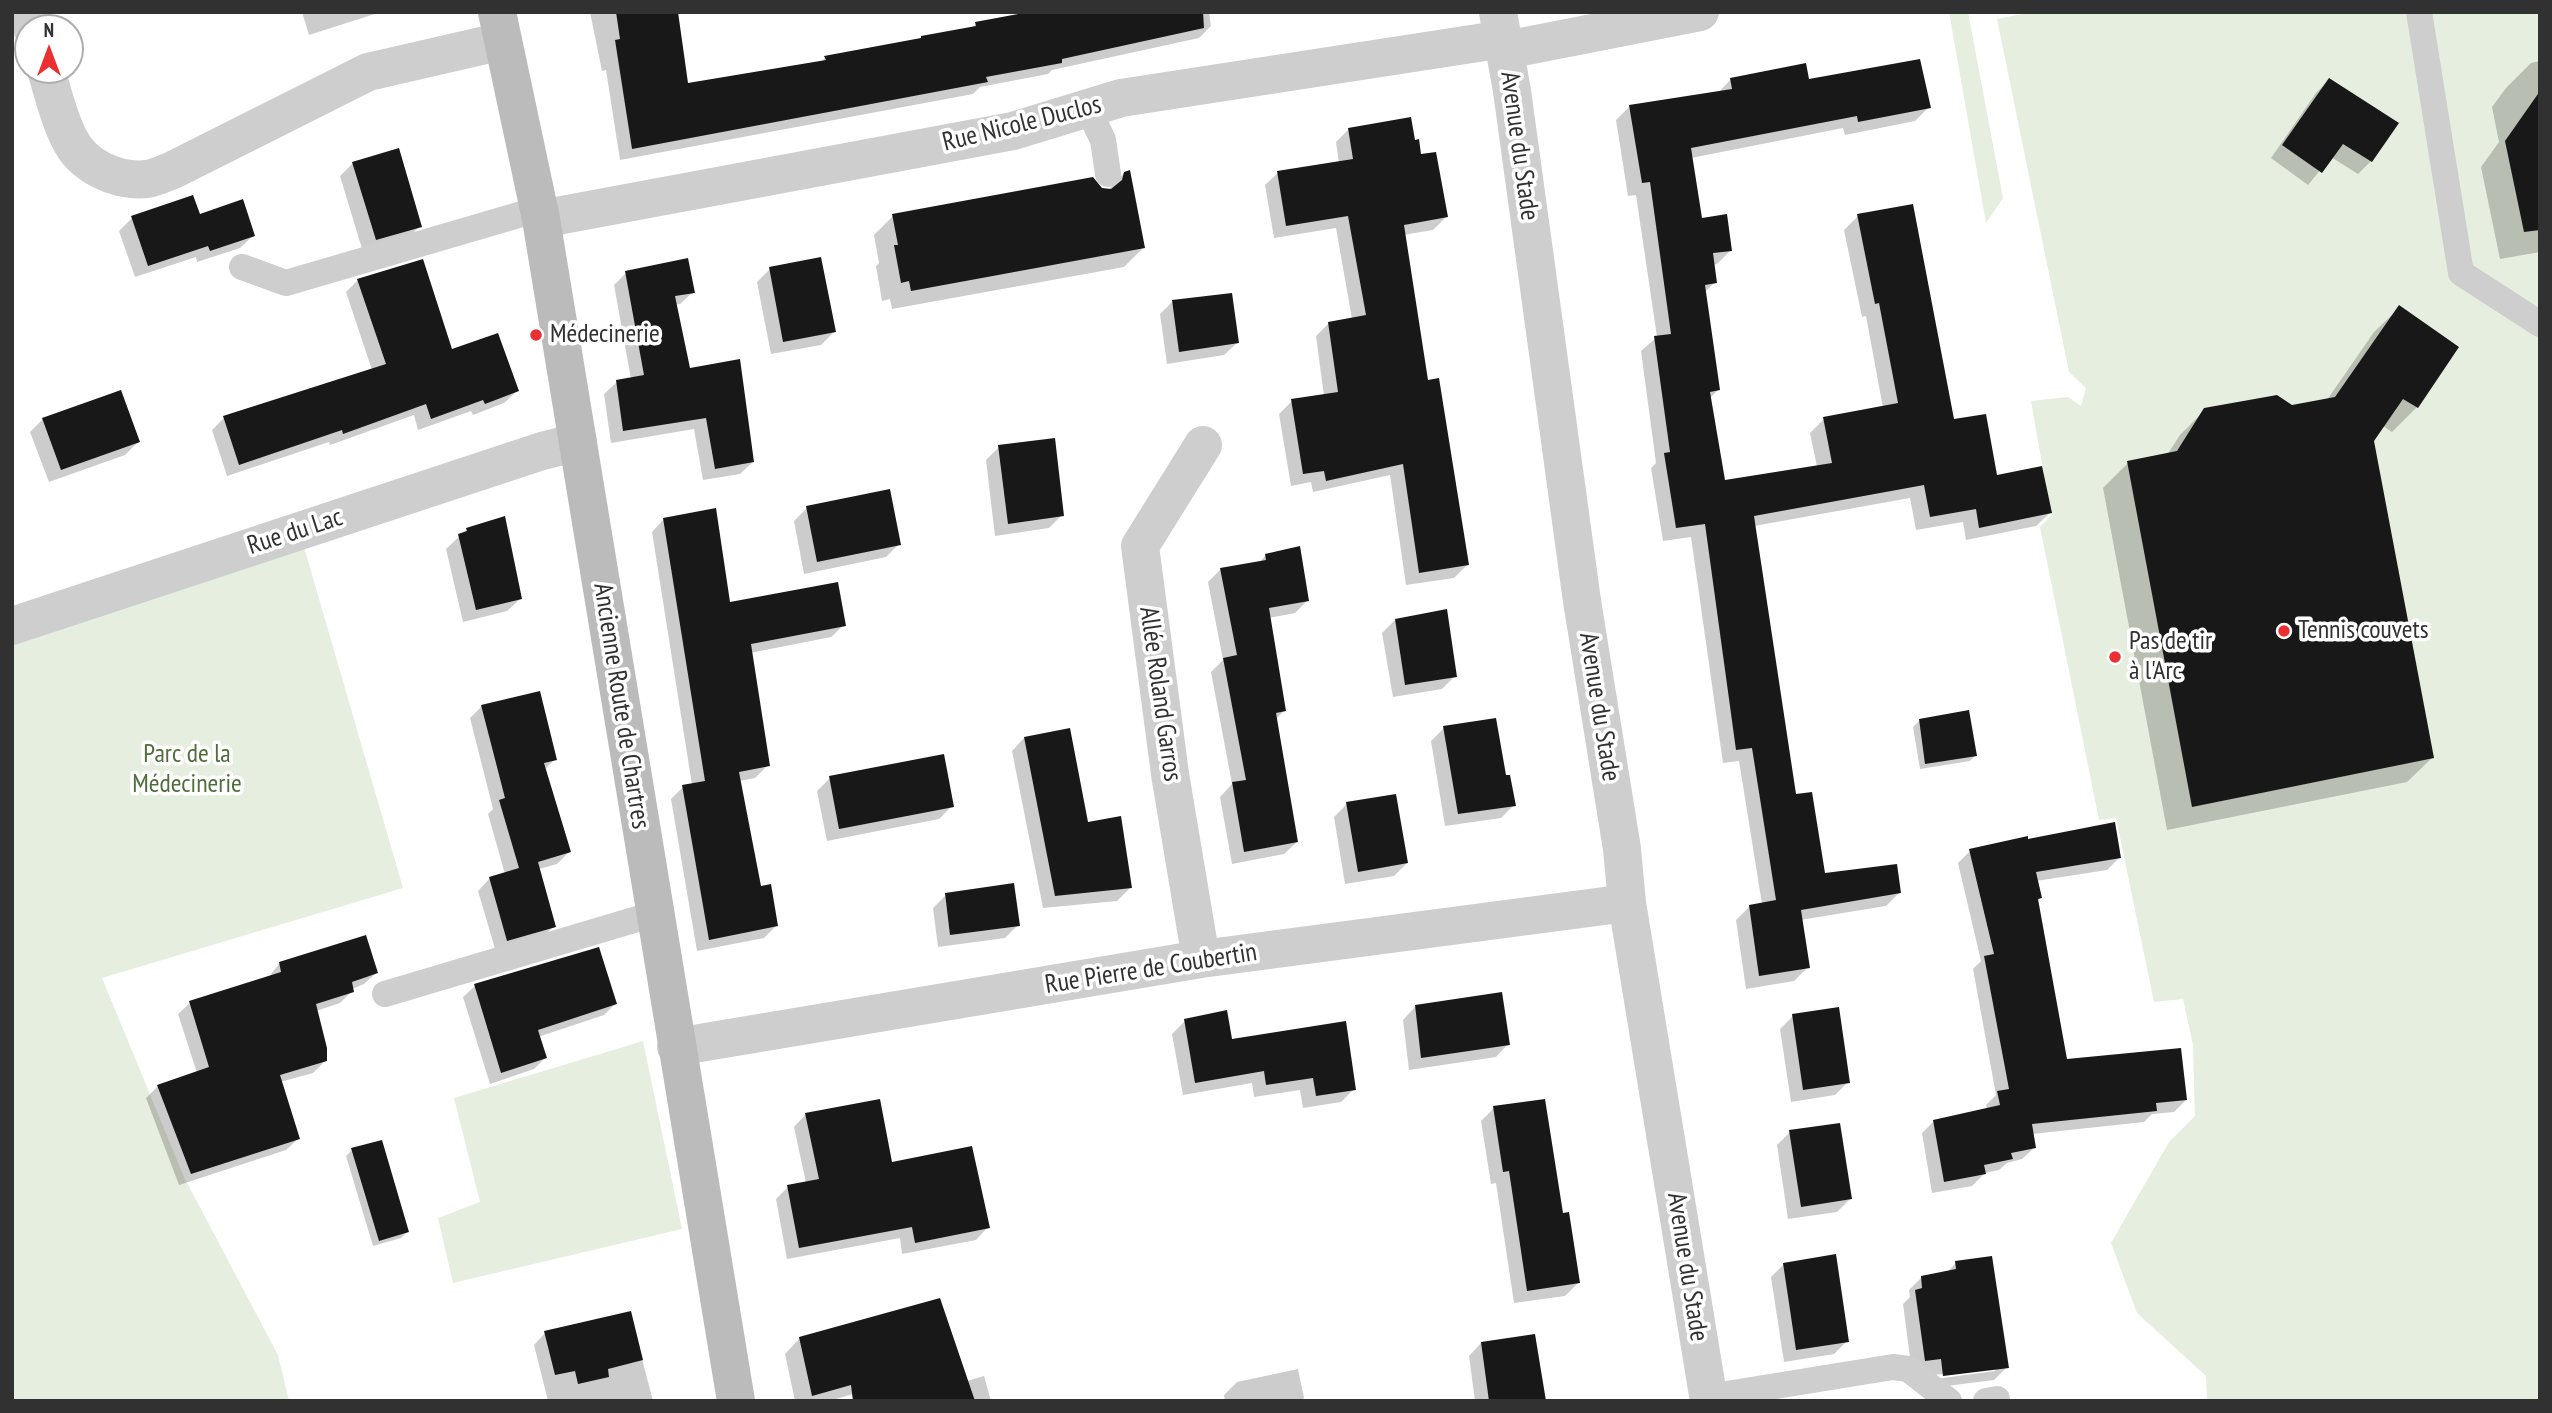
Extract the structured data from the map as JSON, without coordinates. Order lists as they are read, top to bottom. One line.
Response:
{"streets":{"main road":["Ancienne Route de Chartres"],"street":["Rue Nicole Duclos","Avenue du Stade","Rue du Lac","Allée Roland Garros","Rue Pierre de Coubertin"]},"crossings":[["Rue Nicole Duclos","Avenue du Stade"],["Rue Nicole Duclos","Ancienne Route de Chartres"],["Avenue du Stade","Rue Pierre de Coubertin"],["Rue du Lac","Ancienne Route de Chartres"],["Allée Roland Garros","Rue Pierre de Coubertin"],["Ancienne Route de Chartres","Rue Pierre de Coubertin"]],"parks":["Parc de la Médecinerie"],"places":["Médecinerie","Tennis couvets","Pas de tir à l'Arc"],"north":"top"}
